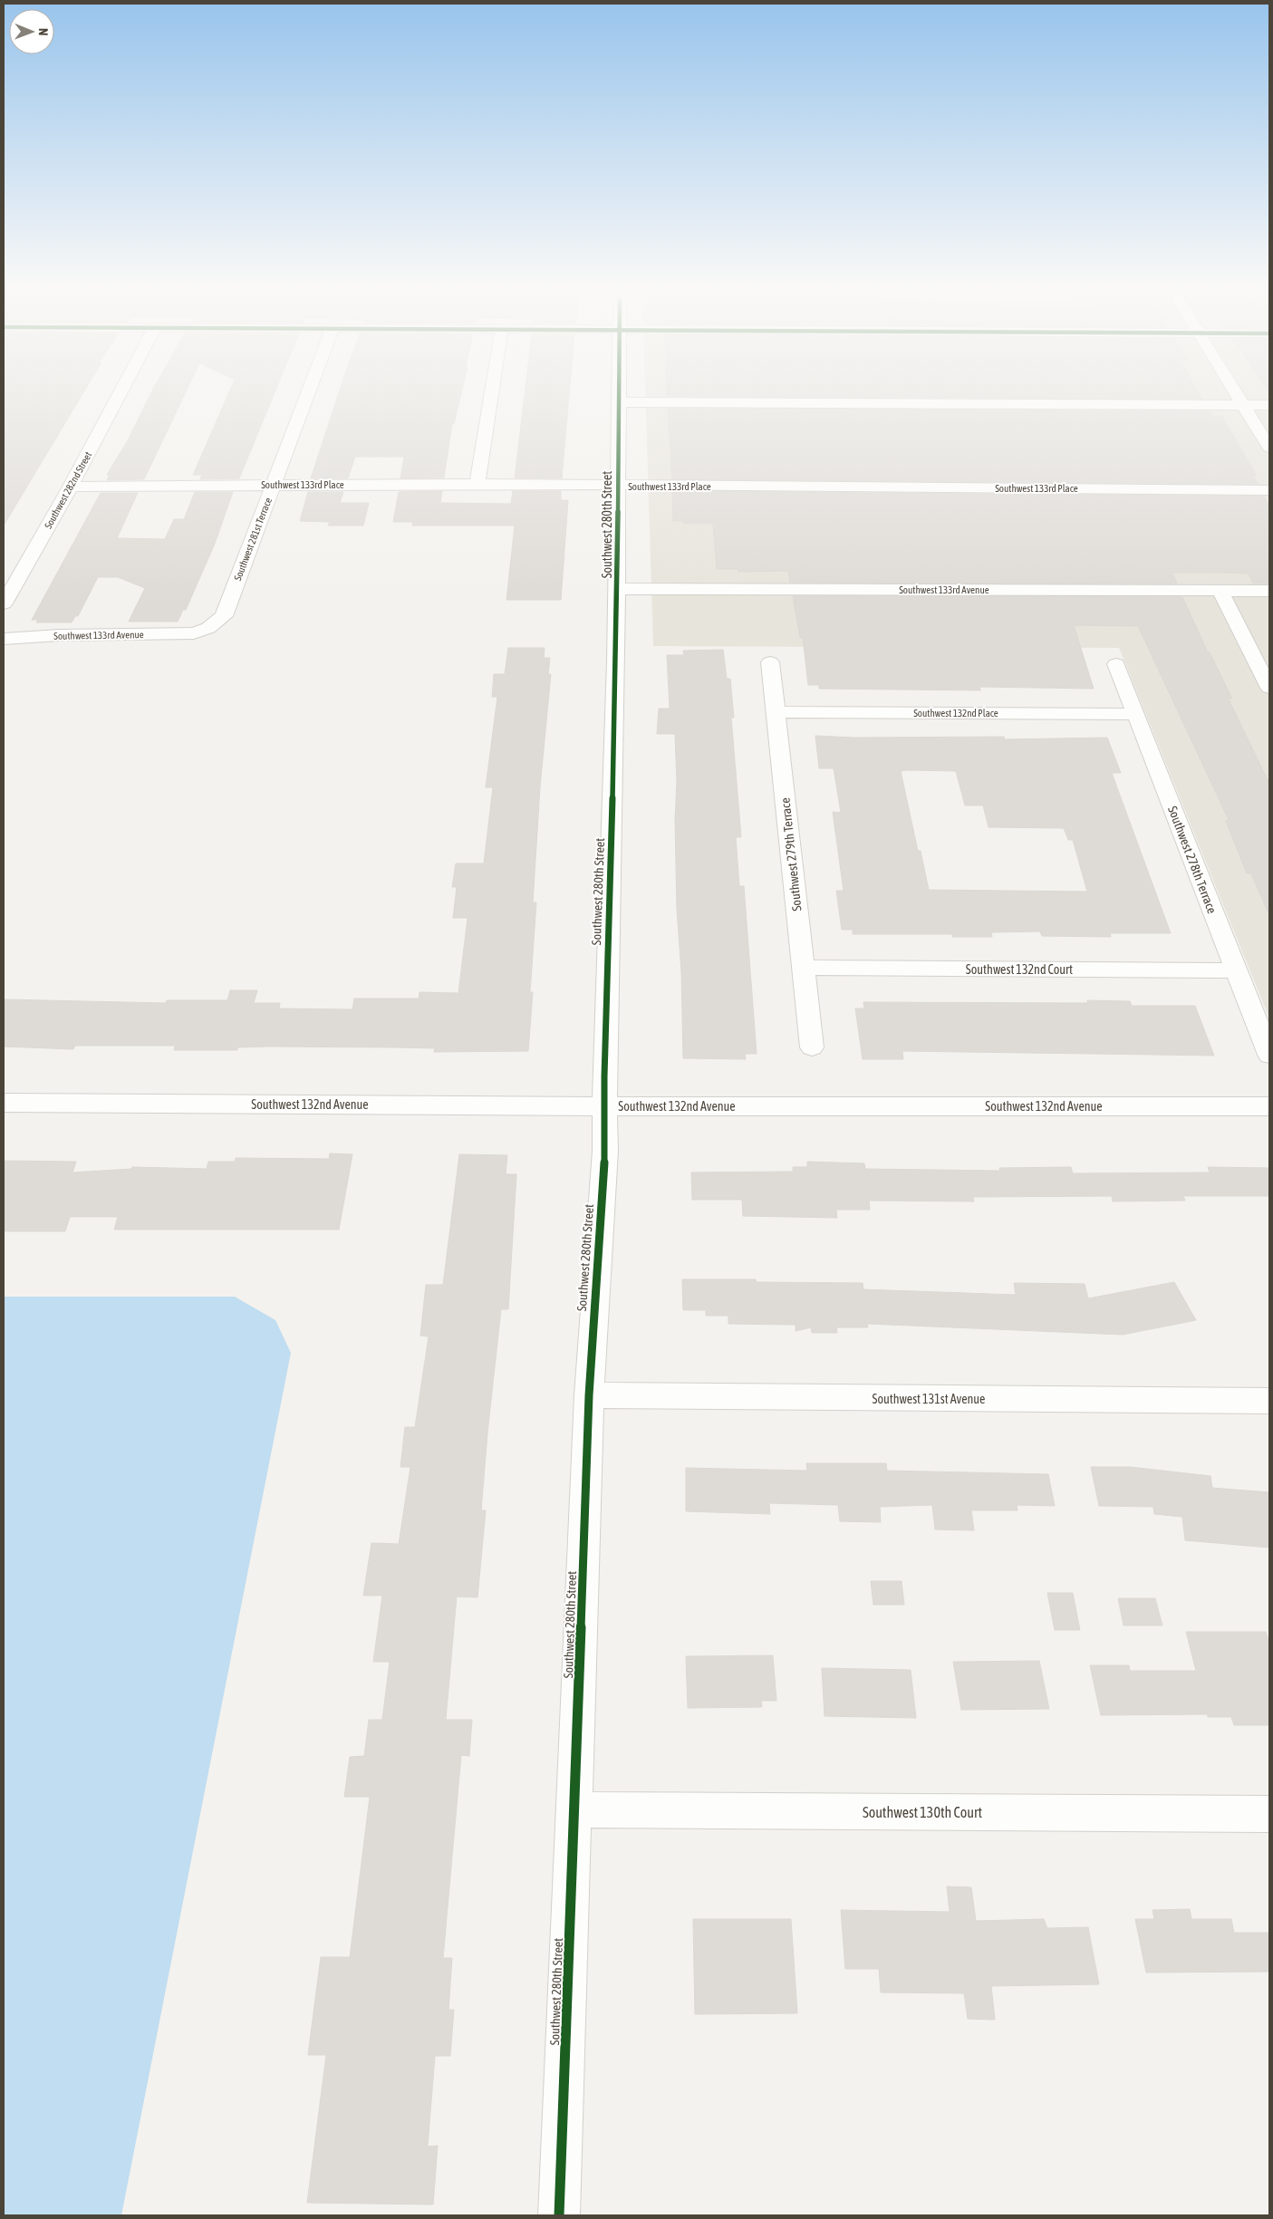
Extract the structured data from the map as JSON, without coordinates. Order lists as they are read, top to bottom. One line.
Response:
{"streets":{"street":["Southwest 133rd Place","Southwest 282nd Street","Southwest 280th Street","Southwest 281st Terrace","Southwest 133rd Avenue","Southwest 132nd Place","Southwest 279th Terrace","Southwest 278th Terrace","Southwest 132nd Court","Southwest 132nd Avenue","Southwest 131st Avenue","Southwest 130th Court"]},"crossings":[["Southwest 133rd Place","Southwest 282nd Street"],["Southwest 133rd Place","Southwest 280th Street"],["Southwest 133rd Place","Southwest 281st Terrace"],["Southwest 280th Street","Southwest 133rd Avenue"],["Southwest 280th Street","Southwest 132nd Avenue"],["Southwest 280th Street","Southwest 131st Avenue"],["Southwest 280th Street","Southwest 130th Court"],["Southwest 281st Terrace","Southwest 133rd Avenue"],["Southwest 132nd Place","Southwest 279th Terrace"],["Southwest 132nd Place","Southwest 278th Terrace"],["Southwest 279th Terrace","Southwest 132nd Court"],["Southwest 278th Terrace","Southwest 132nd Court"]],"north":"right"}
